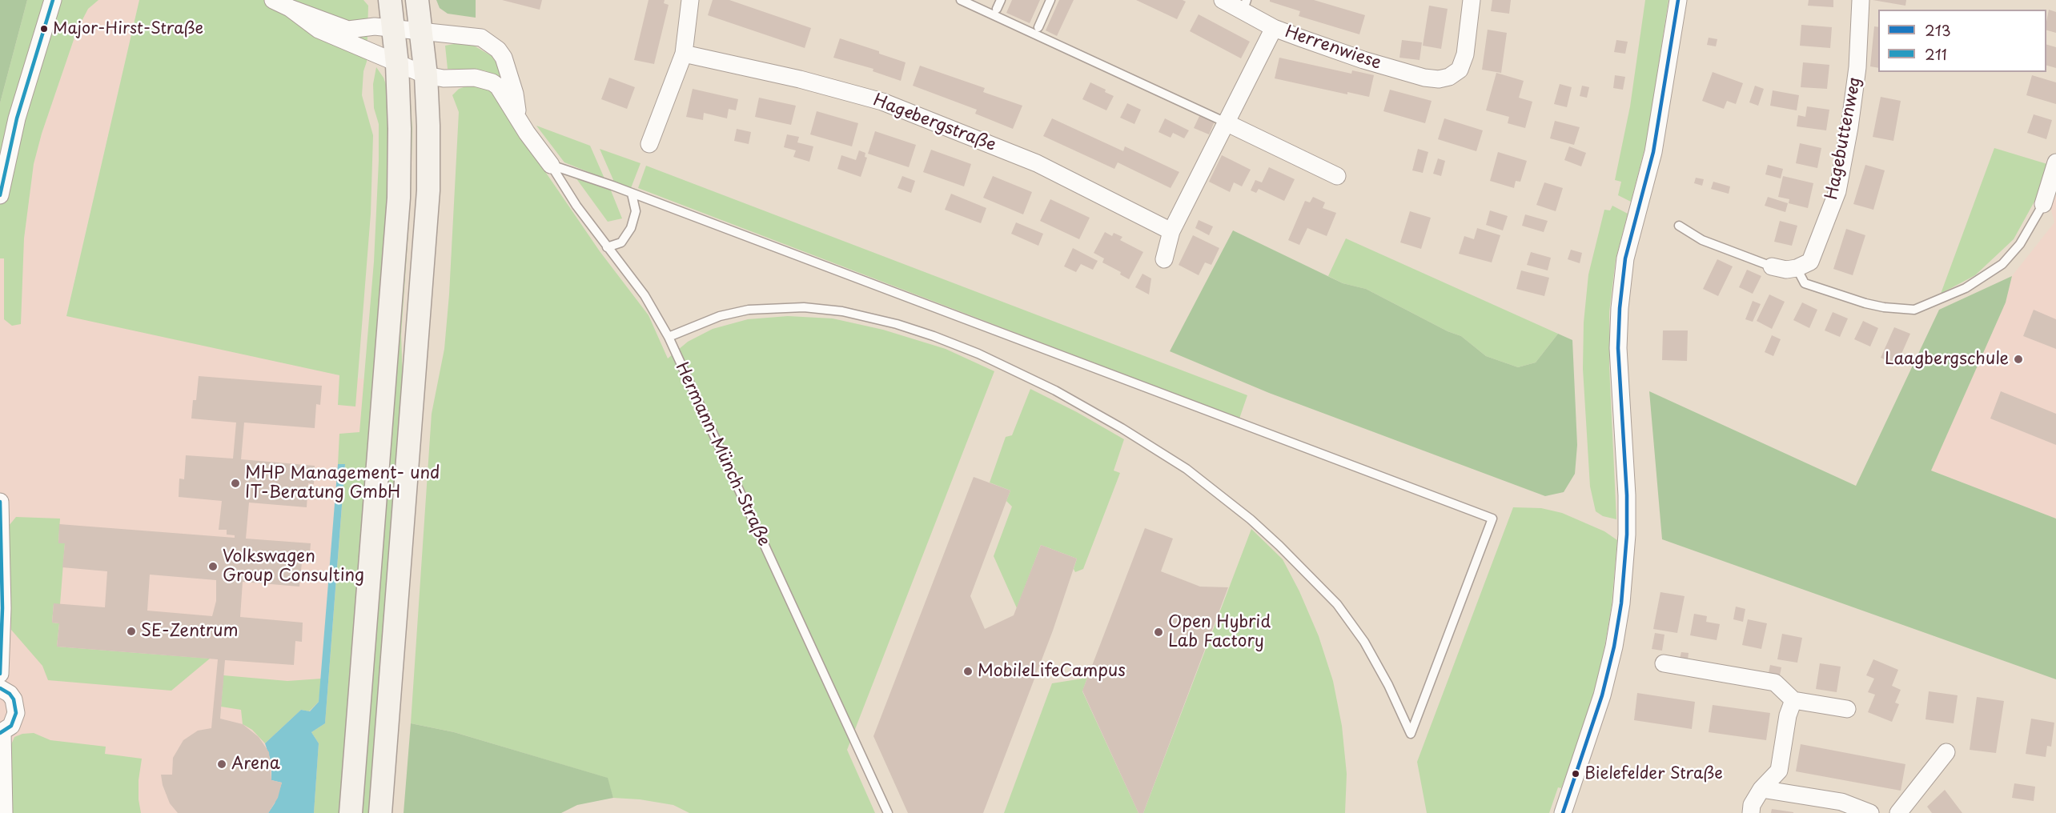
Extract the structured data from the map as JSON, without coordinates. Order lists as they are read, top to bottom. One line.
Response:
{"streets":{"street":["Herrenwiese","Hagebergstraße","Hagebuttenweg","Hermann-Münch-Straße"]},"places":["Major-Hirst-Straße","Laagbergschule","MHP Management- und IT-Beratung GmbH","Volkswagen Group Consulting","SE-Zentrum","Open Hybrid Lab Factory","MobileLifeCampus","Arena","Bielefelder Straße"],"lines":["transit line 213","transit line 211"],"legend":["213","211"]}
